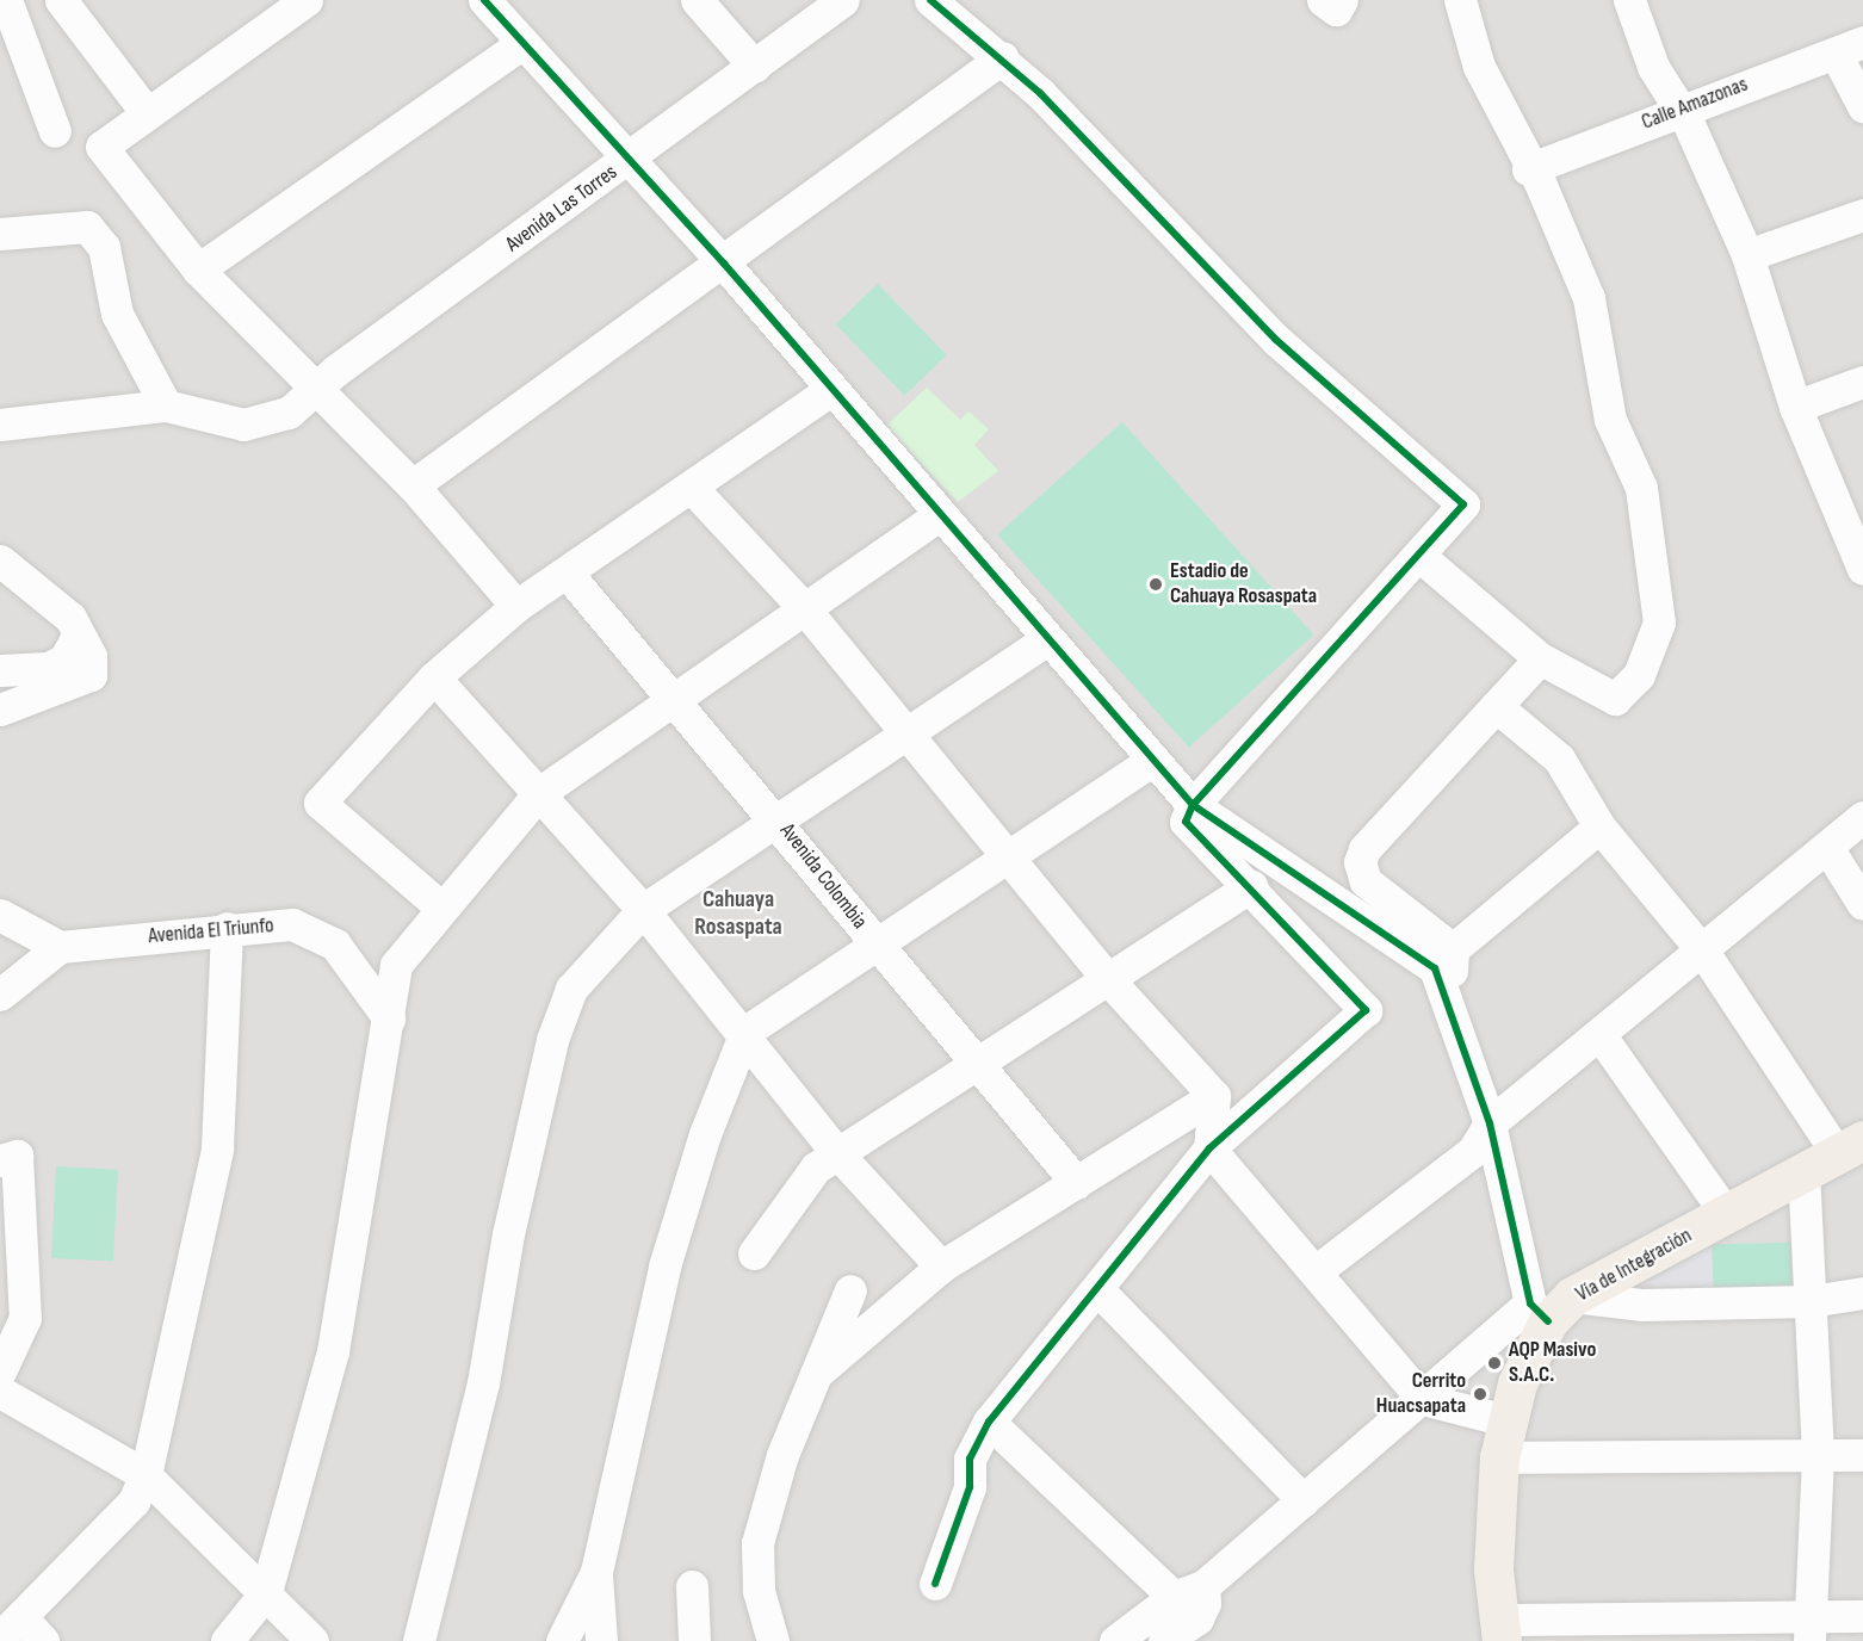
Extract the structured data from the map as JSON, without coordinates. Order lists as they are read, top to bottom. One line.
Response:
{"streets":{"main road":["Vía de Integración"],"street":["Calle Amazonas","Avenida Las Torres","Avenida Colombia","Avenida El Triunfo"]},"districts":["Cahuaya Rosaspata"],"places":["Estadio de Cahuaya Rosaspata","AQP Masivo S.A.C.","Cerrito Huacsapata"]}
